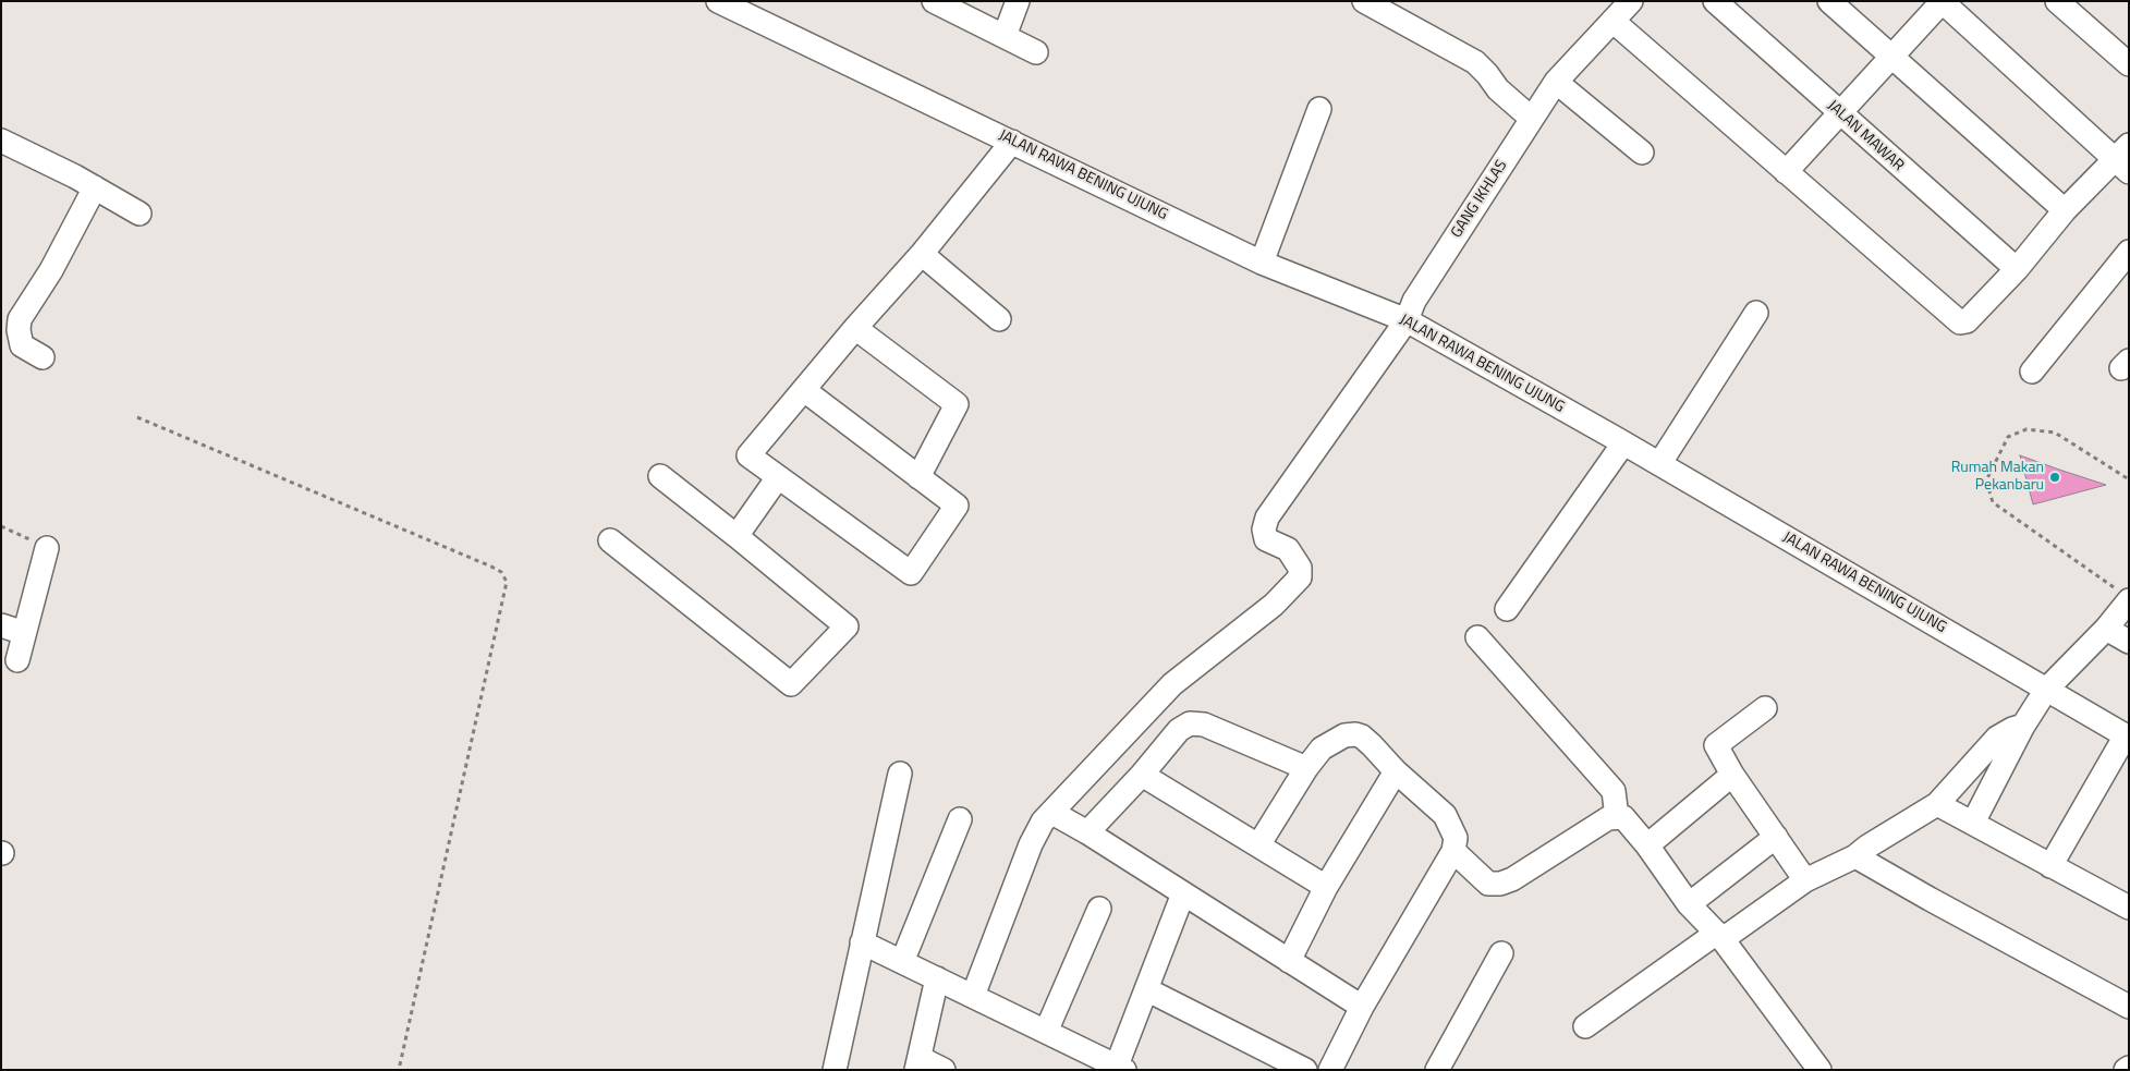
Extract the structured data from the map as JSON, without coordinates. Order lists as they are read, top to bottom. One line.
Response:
{"streets":{"street":["JALAN MAWAR","JALAN RAWA BENING UJUNG","GANG IKHLAS"]},"crossings":[["JALAN RAWA BENING UJUNG","GANG IKHLAS"]],"places":["Rumah Makan Pekanbaru"]}
